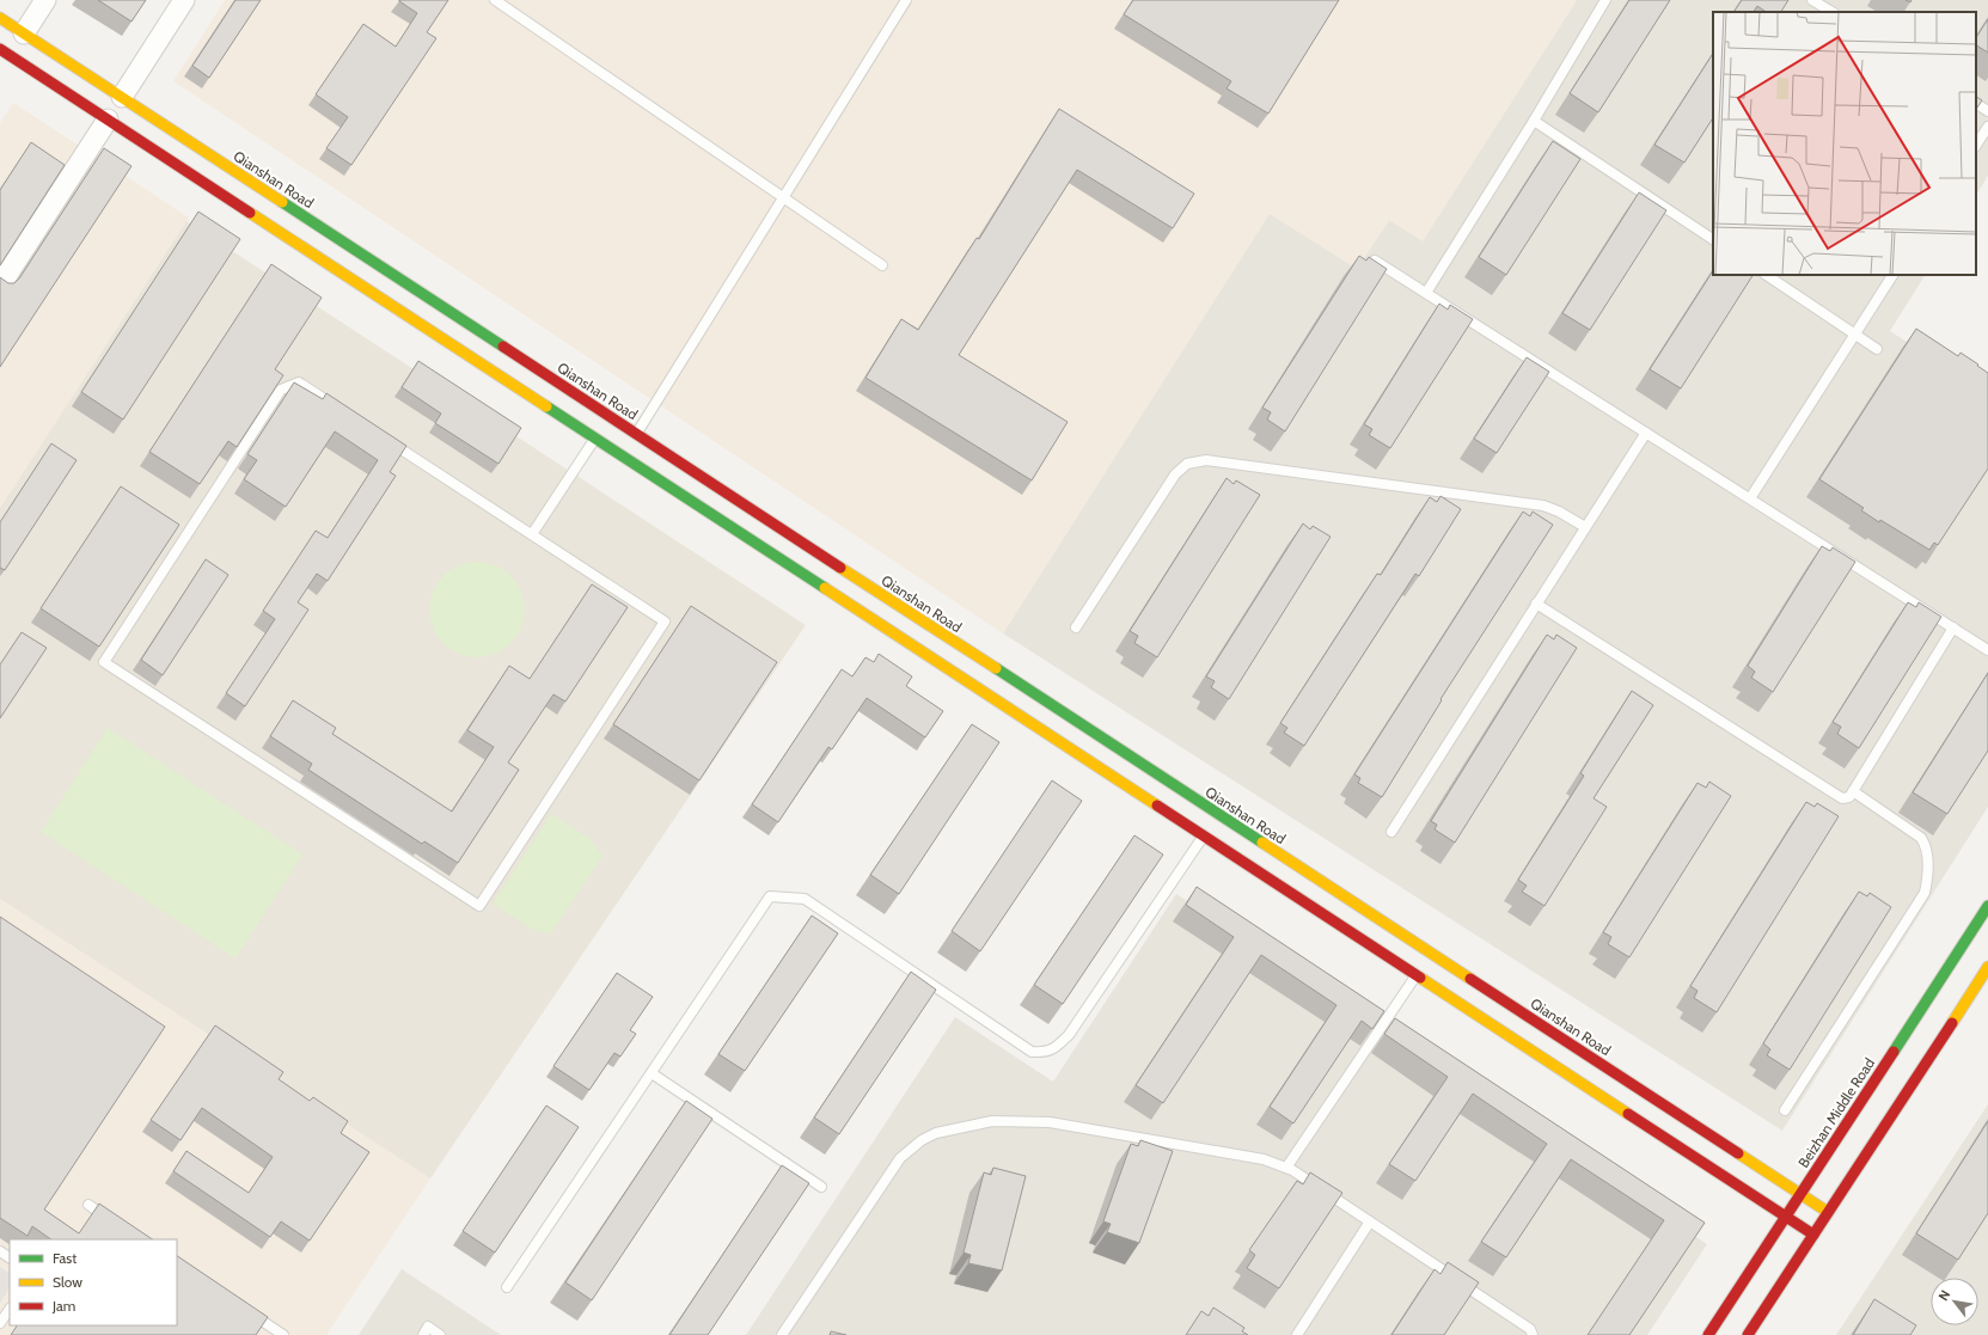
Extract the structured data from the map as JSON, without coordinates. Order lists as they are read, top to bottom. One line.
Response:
{"streets":{"main road":["Qianshan Road","Beizhan Middle Road"]},"crossings":[["Qianshan Road","Beizhan Middle Road"]],"legend":["Fast","Slow","Jam"],"north":"top left"}
